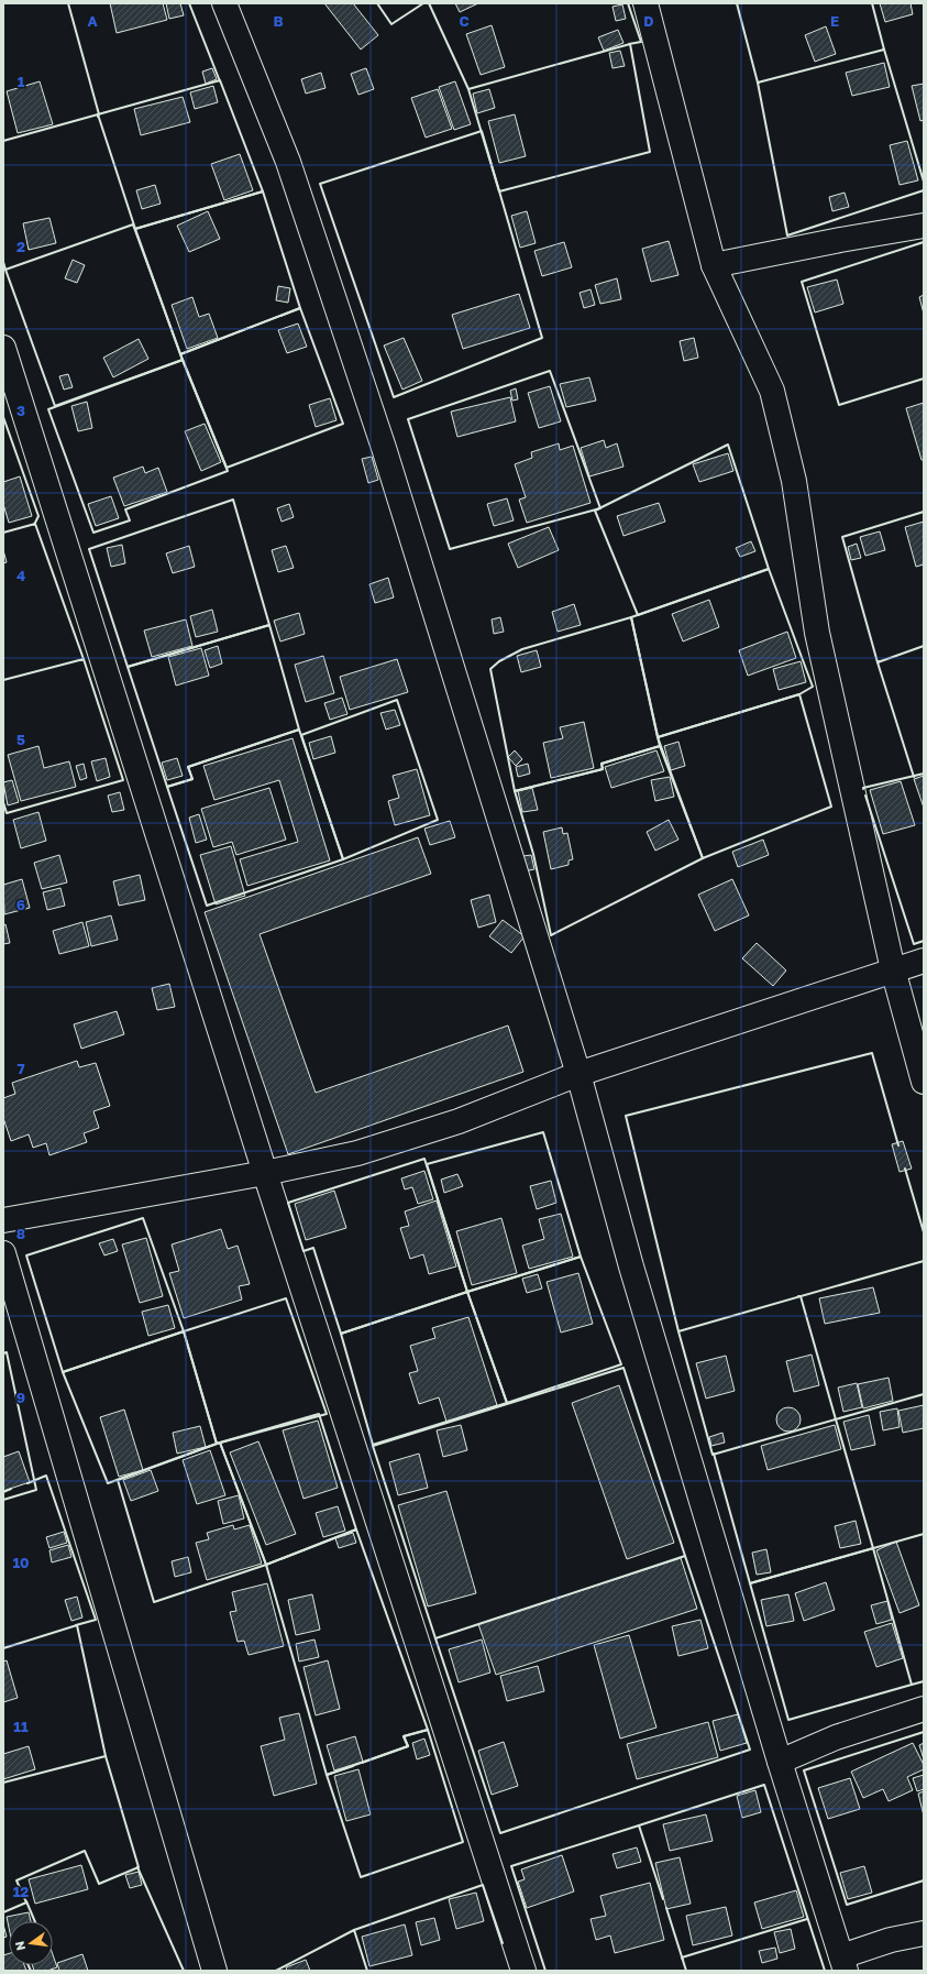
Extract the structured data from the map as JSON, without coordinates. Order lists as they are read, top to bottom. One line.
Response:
{"north":"left","grid":{"columns":["A","B","C","D","E"],"rows":["1","2","3","4","5","6","7","8","9","10","11","12"]}}
